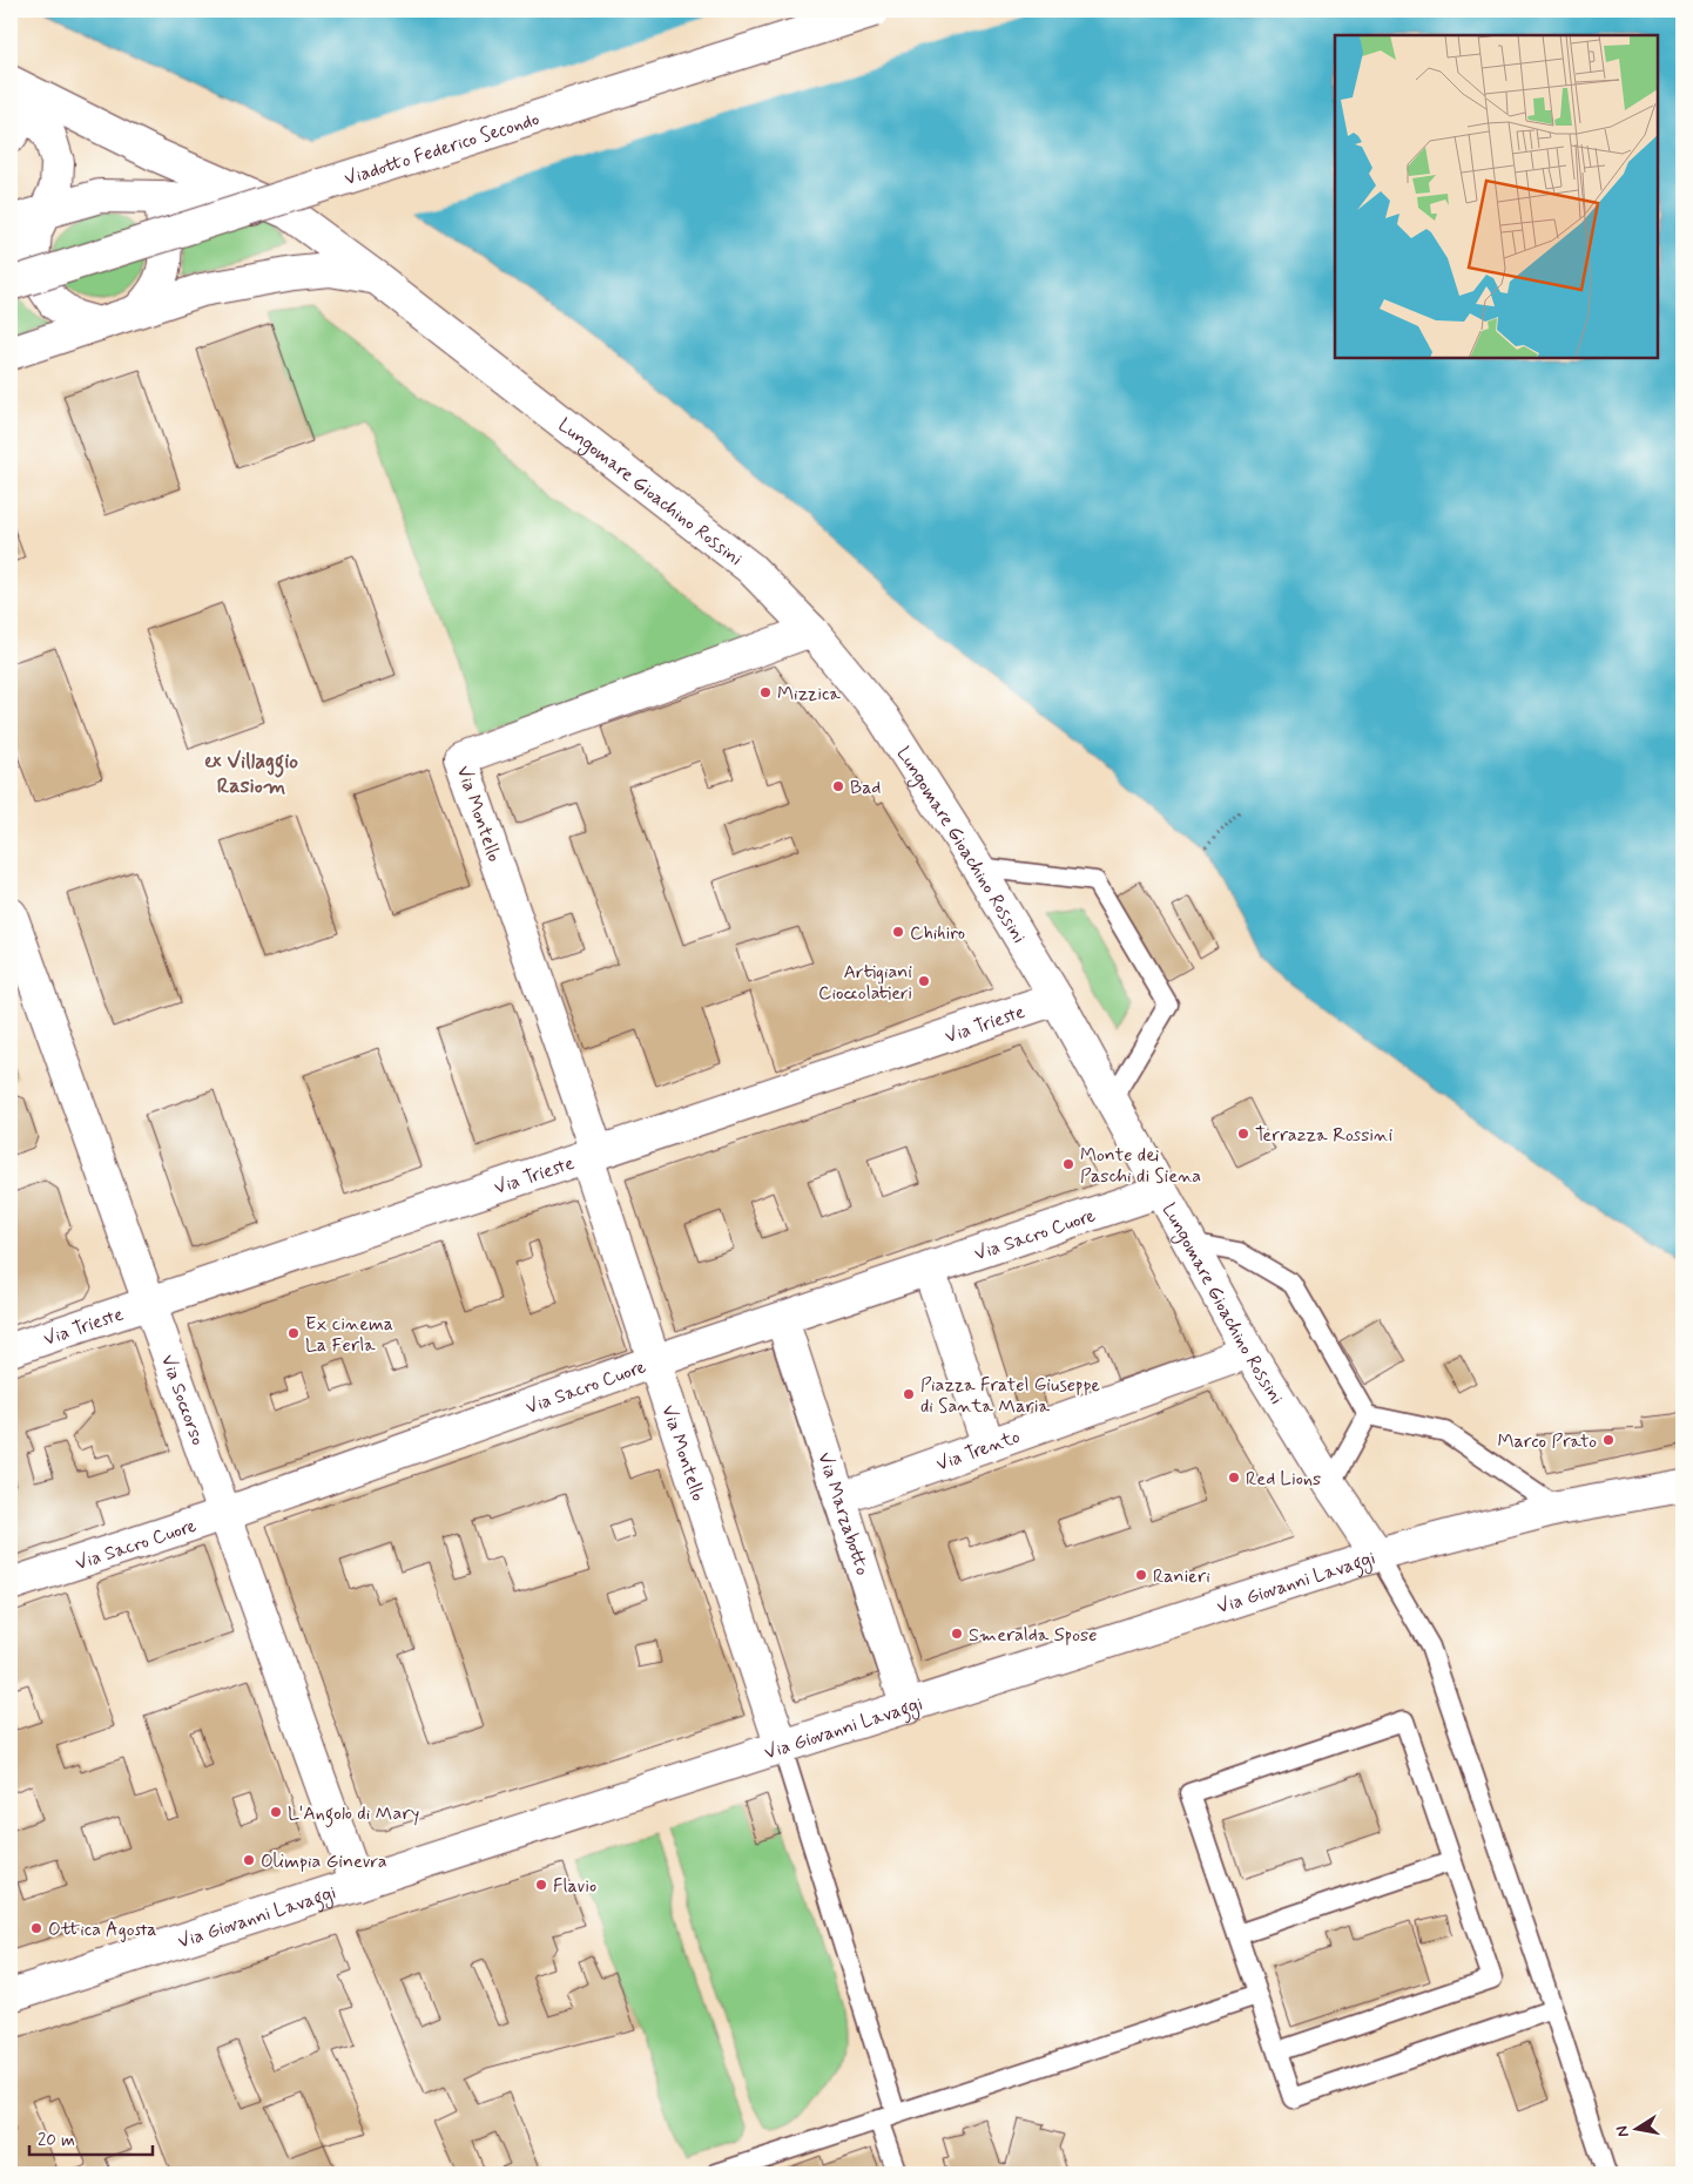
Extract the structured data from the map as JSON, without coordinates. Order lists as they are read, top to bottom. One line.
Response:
{"streets":{"street":["Viadotto Federico Secondo","Lungomare Gioachino Rossini","Via Montello","Via Trieste","Via Sacro Cuore","Via Soccorso","Via Trento","Via Marzabotto","Via Giovanni Lavaggi"]},"crossings":[["Lungomare Gioachino Rossini","Via Montello"],["Lungomare Gioachino Rossini","Via Trieste"],["Lungomare Gioachino Rossini","Via Sacro Cuore"],["Lungomare Gioachino Rossini","Via Trento"],["Lungomare Gioachino Rossini","Via Giovanni Lavaggi"],["Via Montello","Via Trieste"],["Via Montello","Via Sacro Cuore"],["Via Montello","Via Giovanni Lavaggi"],["Via Trieste","Via Soccorso"],["Via Sacro Cuore","Via Soccorso"],["Via Sacro Cuore","Via Marzabotto"],["Via Soccorso","Via Giovanni Lavaggi"],["Via Trento","Via Marzabotto"],["Via Marzabotto","Via Giovanni Lavaggi"]],"districts":["ex Villaggio Rasiom"],"places":["Mizzica","Bad","Chihiro","Artigiani Cioccolatieri","Terrazza Rossini","Monte dei Paschi di Siena","Ex cinema La Ferla","Piazza Fratel Giuseppe di Santa Maria","Marco Prato","Red Lions","Ranieri","Smeralda Spose","L'Angolo di Mary","Olimpia Ginevra","Flavio","Ottica Agosta"],"scale_bar":"20 m","north":"left"}
